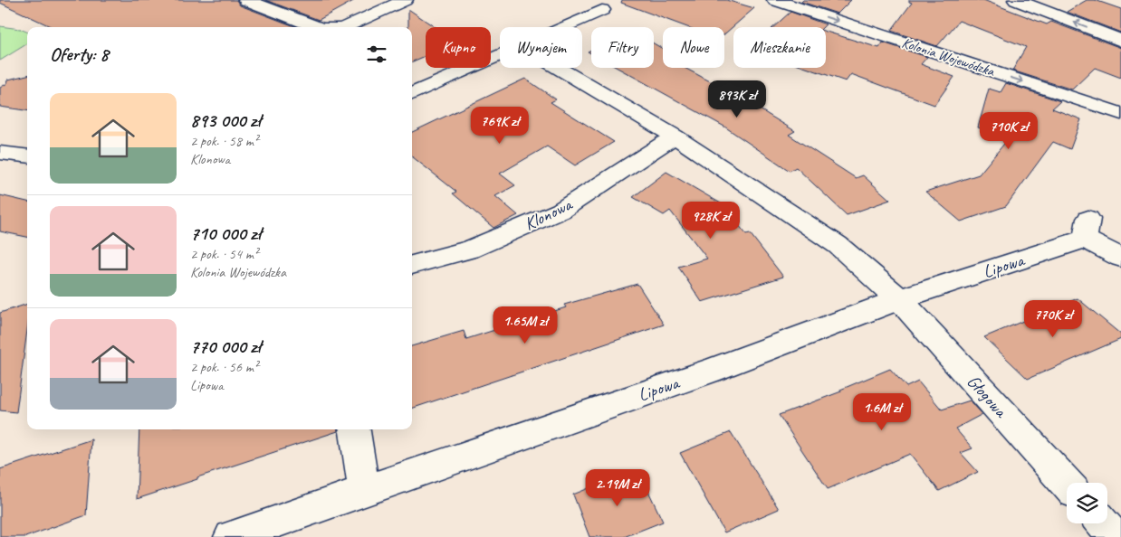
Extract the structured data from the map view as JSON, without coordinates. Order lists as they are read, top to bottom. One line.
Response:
{"streets":{"street":["Kolonia Wojewódzka","Klonowa","Lipowa","Głogowa"]},"crossings":[["Lipowa","Głogowa"]],"page":{"chip":["Kupno","Wynajem","Filtry","Nowe","Mieszkanie"],"heading":"Oferty: 8","price":["893K zł","769K zł","710K zł","928K zł","770K zł","1.65M zł","1.6M zł","2.19M zł"],"list":[{"name":"893 000 zł","note":"2 pok. · 58 m² · Klonowa"},{"name":"710 000 zł","note":"2 pok. · 54 m² · Kolonia Wojewódzka"},{"name":"770 000 zł","note":"2 pok. · 56 m² · Lipowa"}]}}
